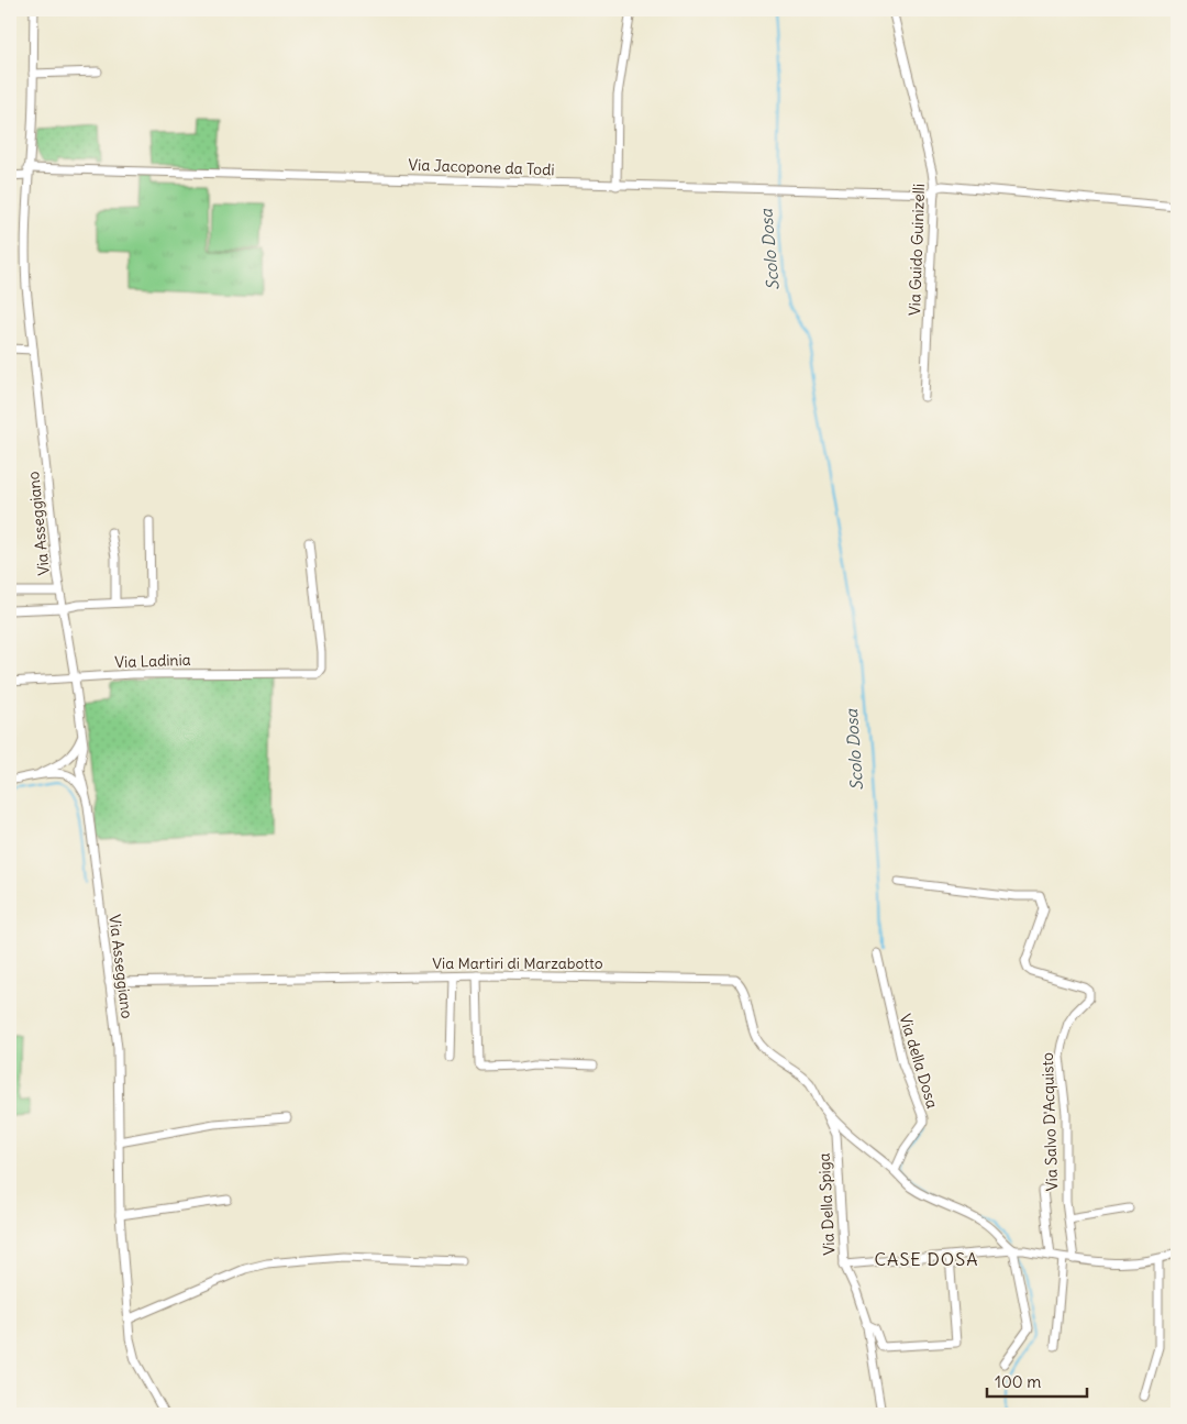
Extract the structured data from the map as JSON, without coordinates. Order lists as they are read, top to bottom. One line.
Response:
{"streets":{"street":["Via Jacopone da Todi","Via Guido Guinizelli","Via Asseggiano","Via Ladinia","Via Martiri di Marzabotto","Via della Dosa","Via Salvo D'Acquisto","Via Della Spiga"]},"crossings":[["Via Jacopone da Todi","Via Guido Guinizelli"],["Via Jacopone da Todi","Via Asseggiano"],["Via Asseggiano","Via Ladinia"],["Via Asseggiano","Via Martiri di Marzabotto"],["Via Martiri di Marzabotto","Via della Dosa"],["Via Martiri di Marzabotto","Via Della Spiga"]],"districts":["CASE DOSA"],"water":["Scolo Dosa"],"scale_bar":"100 m"}
